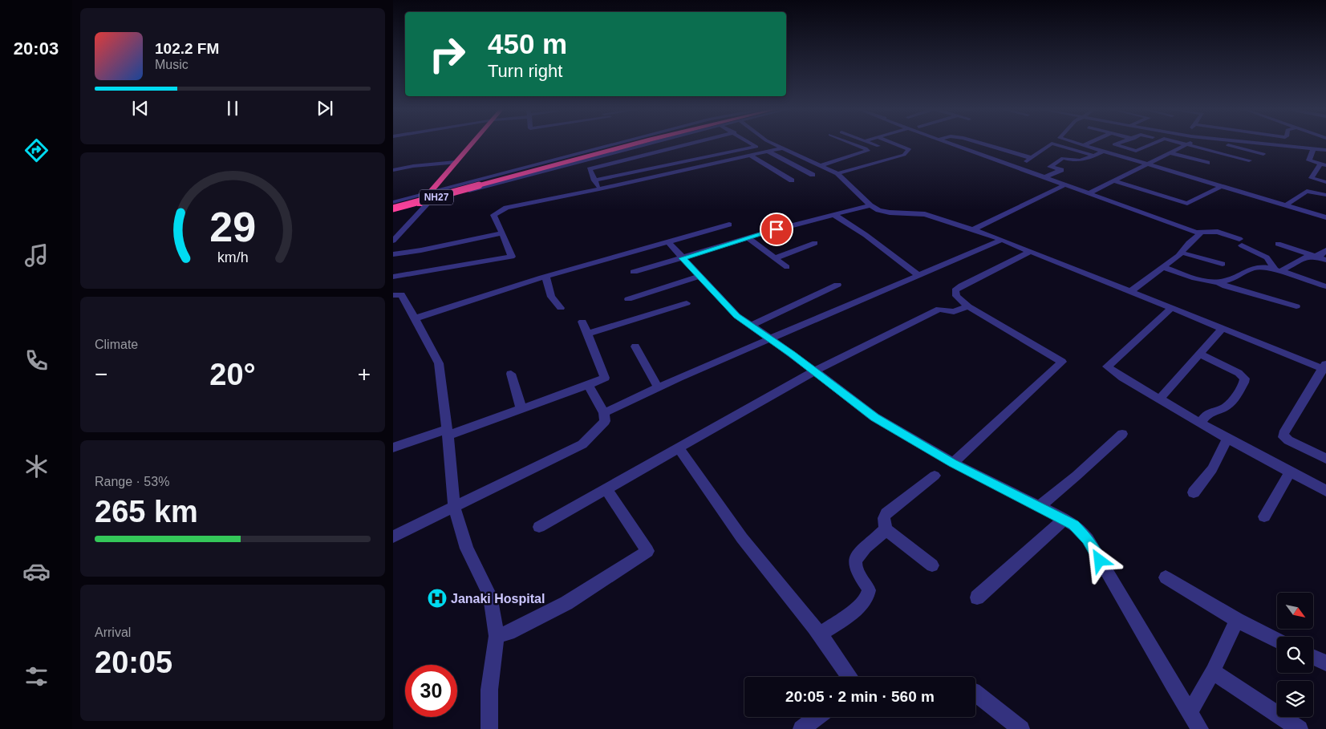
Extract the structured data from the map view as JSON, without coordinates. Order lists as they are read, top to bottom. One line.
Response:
{"streets":{"highway":["NH27"]},"places":{"hospital":["Janaki Hospital"]},"north":"bottom right","page":{"tabs":"20:03","turn":["450 m","Turn right"],"song":["102.2 FM","Music"],"tile":["Climate",["Range · 53%","265 km"],["Arrival","20:05"]],"heat":["−","20°","+"],"limit":"30","trip":"20:05 · 2 min · 560 m","gauge":["29","km/h"]}}
